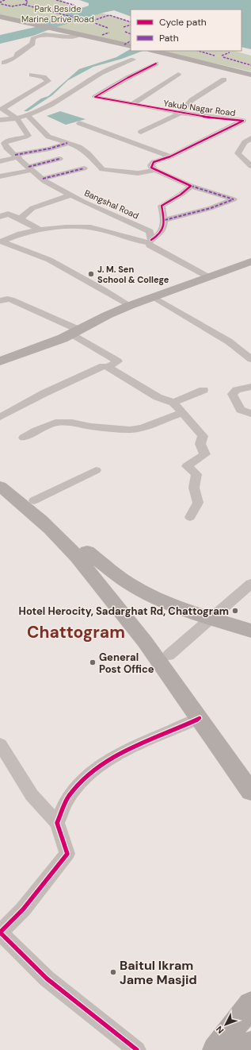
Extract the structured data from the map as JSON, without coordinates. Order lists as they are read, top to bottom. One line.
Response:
{"streets":{"street":["Yakub Nagar Road","Bangshal Road"]},"districts":["Chattogram"],"parks":["Park Beside Marine Drive Road"],"places":["J. M. Sen School & College","Hotel Herocity, Sadarghat Rd, Chattogram","General Post Office","Baitul Ikram Jame Masjid"],"legend":["Cycle path","Path"],"north":"bottom left"}
